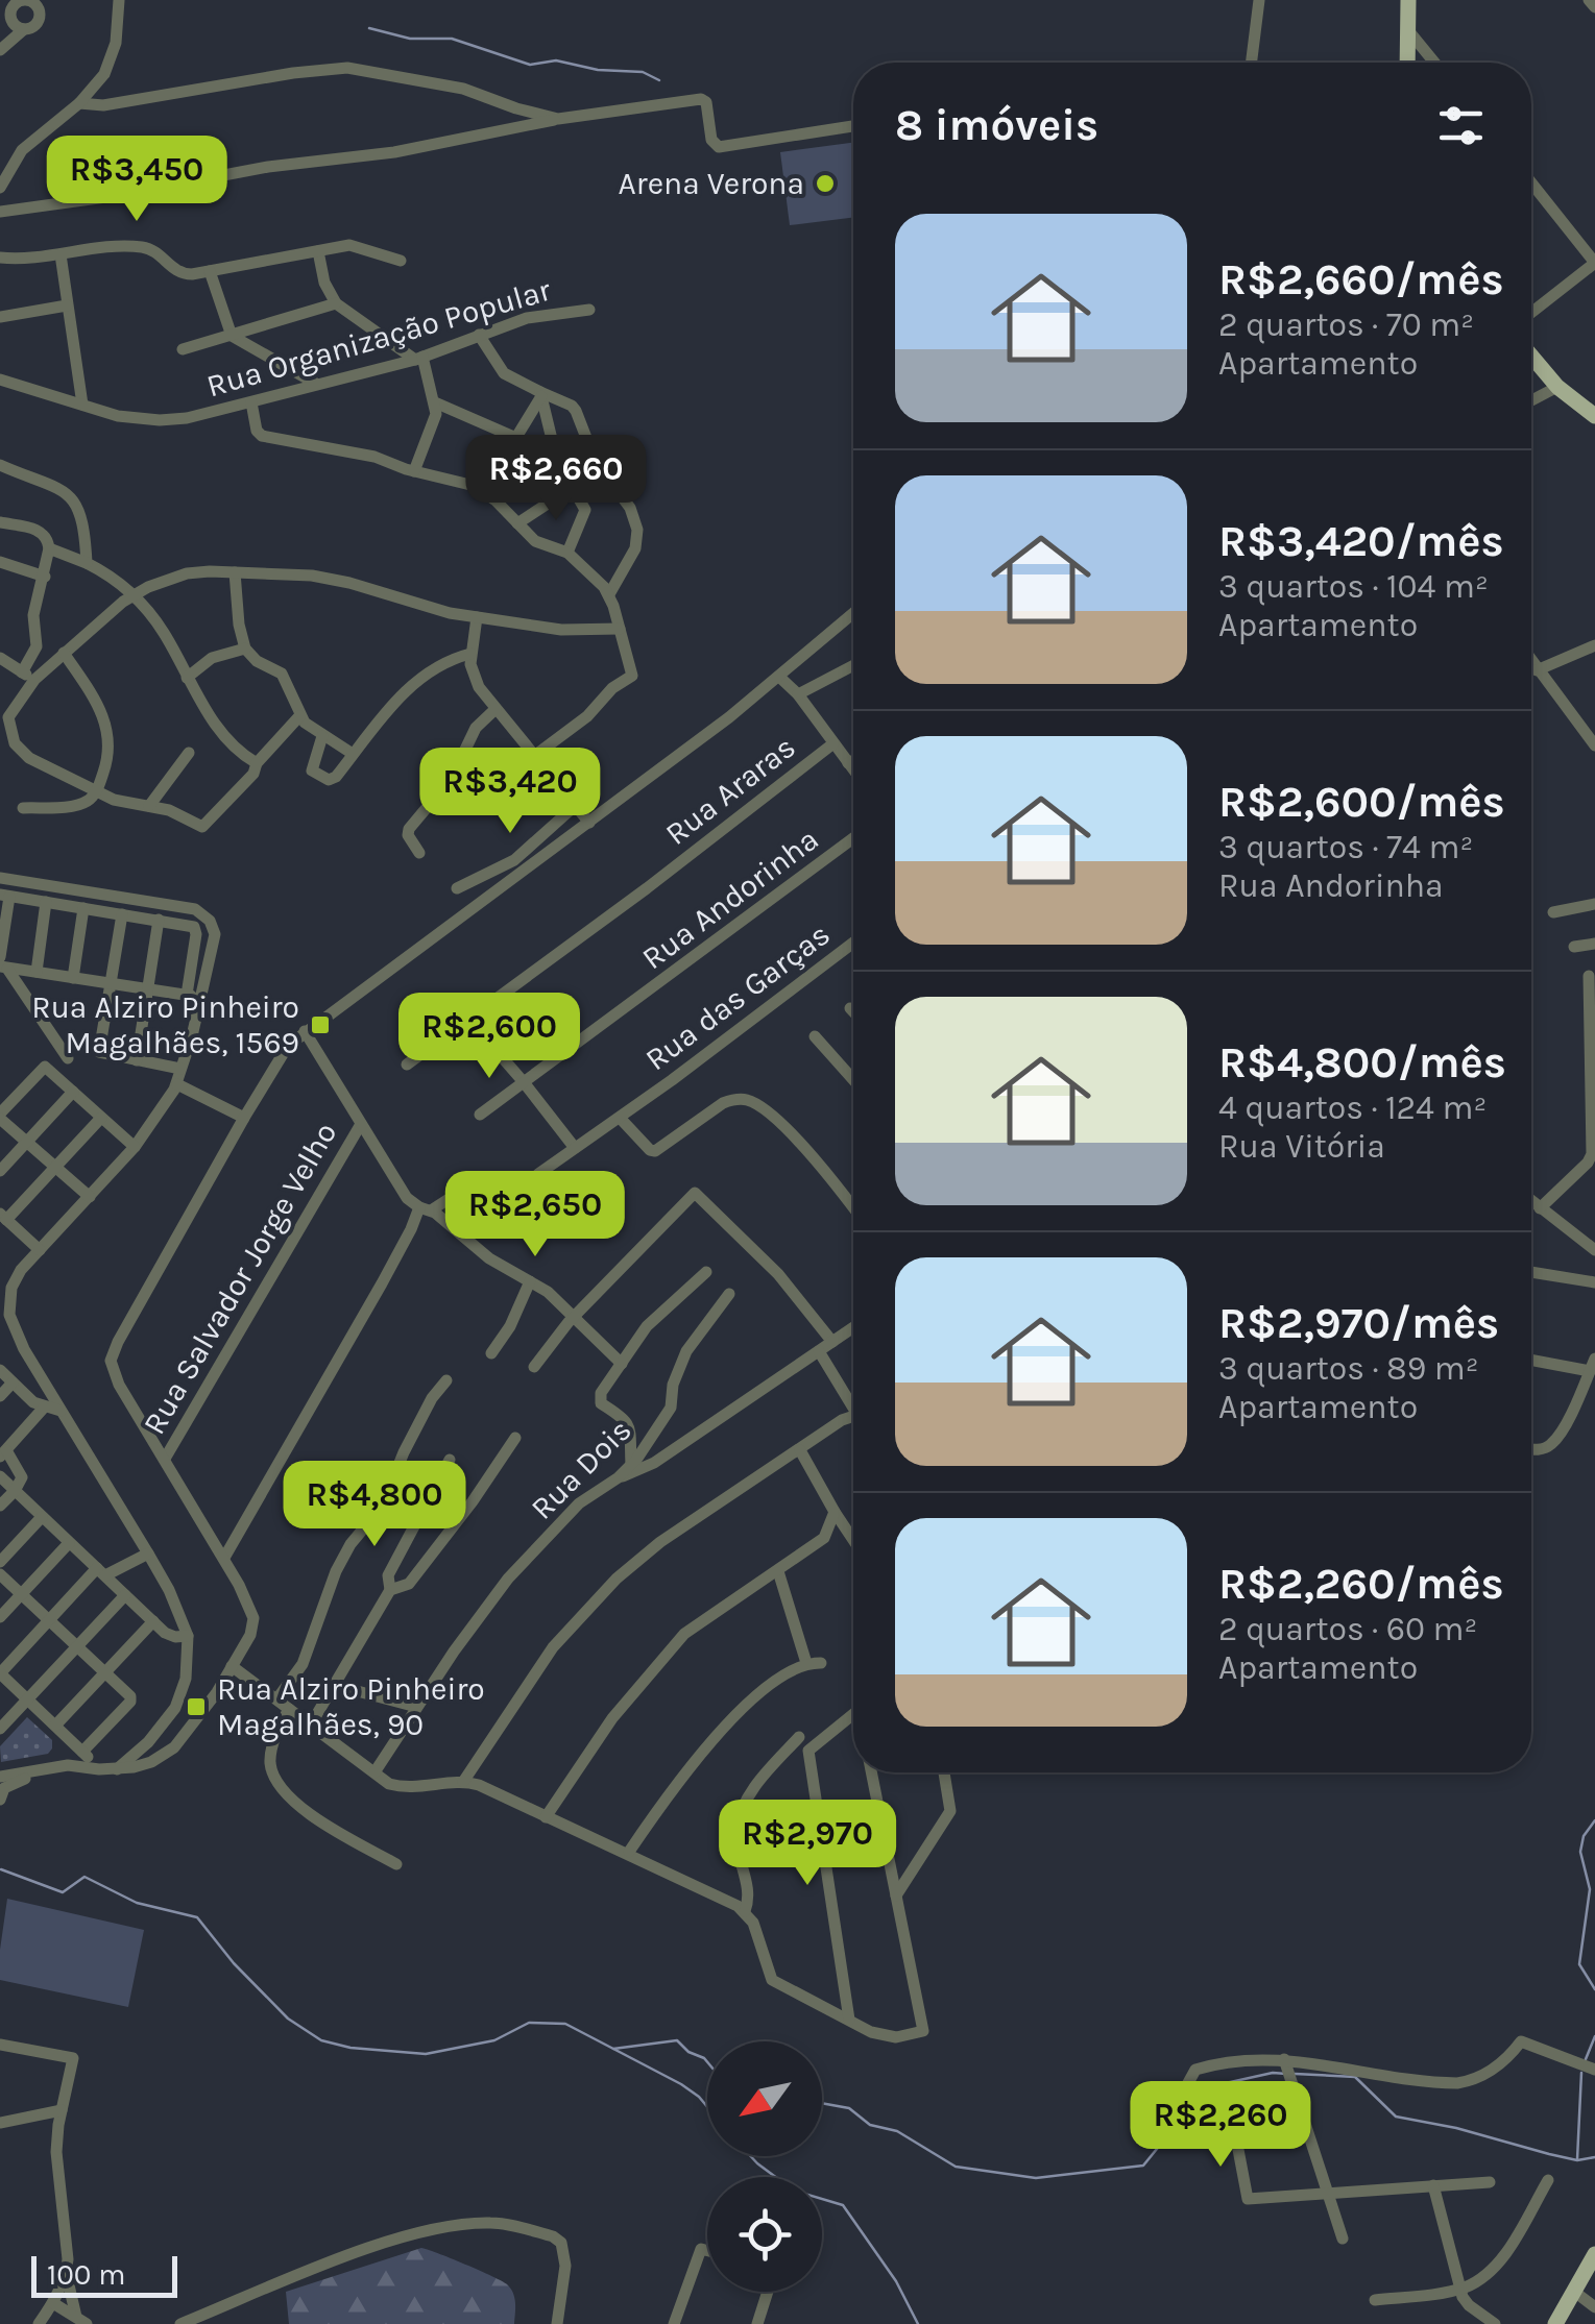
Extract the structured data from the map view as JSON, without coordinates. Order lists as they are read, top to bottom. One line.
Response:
{"streets":{"street":["Rua Organização Popular","Rua Araras","Rua Andorinha","Rua das Garças","Rua Salvador Jorge Velho","Rua Dois"]},"places":{"other":["Arena Verona"],"transit":["Rua Alziro Pinheiro Magalhães, 1569","Rua Alziro Pinheiro Magalhães, 90"]},"scale_bar":"100 m","north":"bottom left","page":{"heading":"8 imóveis","price":["R$3,450","R$2,660","R$3,420","R$2,600","R$2,650","R$4,800","R$2,970","R$2,260"],"list":[{"name":"R$2,660/mês","note":"2 quartos · 70 m² · Apartamento"},{"name":"R$3,420/mês","note":"3 quartos · 104 m² · Apartamento"},{"name":"R$2,600/mês","note":"3 quartos · 74 m² · Rua Andorinha"},{"name":"R$4,800/mês","note":"4 quartos · 124 m² · Rua Vitória"},{"name":"R$2,970/mês","note":"3 quartos · 89 m² · Apartamento"},{"name":"R$2,260/mês","note":"2 quartos · 60 m² · Apartamento"}],"scale":"100 m"}}
